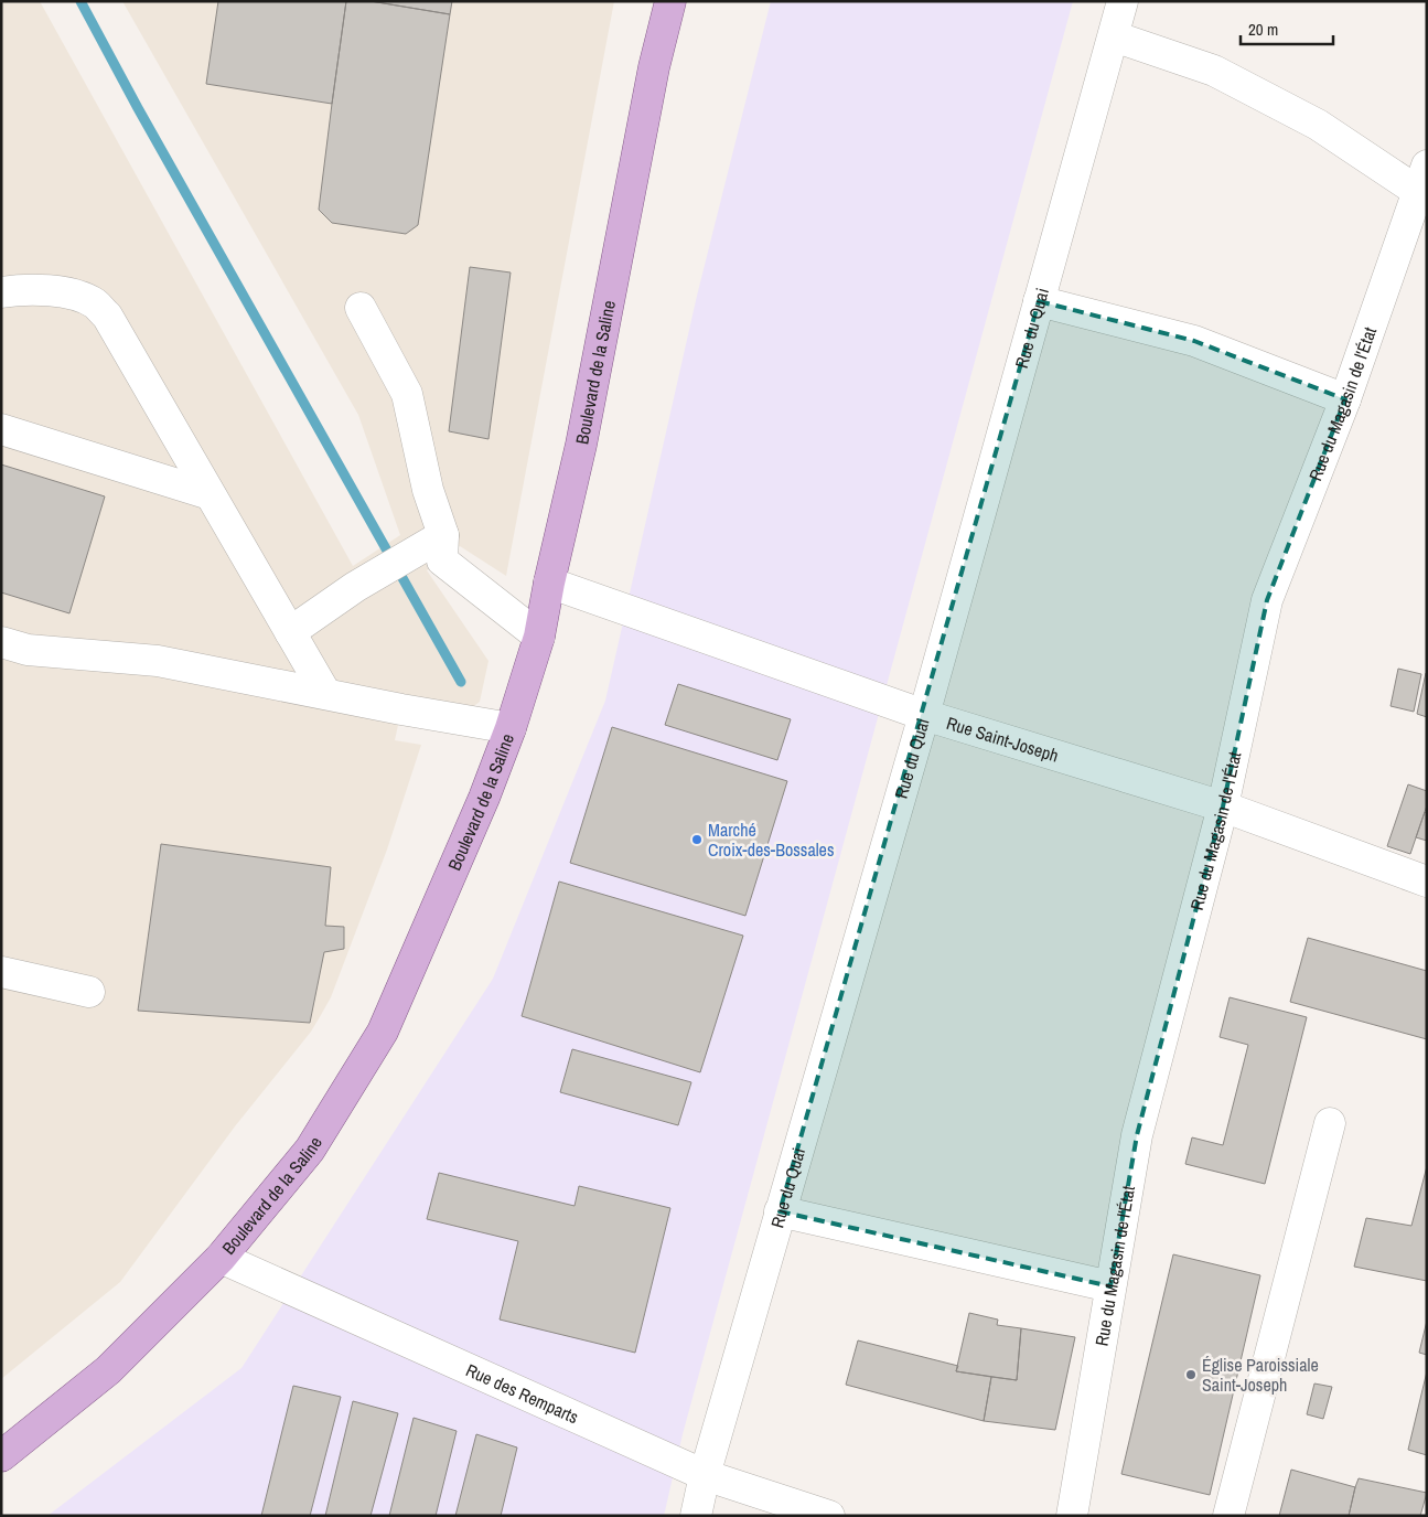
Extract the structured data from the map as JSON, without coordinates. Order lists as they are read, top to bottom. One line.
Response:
{"streets":{"main road":["Boulevard de la Saline"],"street":["Rue du Quai","Rue du Magasin de l'État","Rue Saint-Joseph","Rue des Remparts"]},"crossings":[["Rue du Quai","Rue Saint-Joseph"],["Rue du Quai","Rue des Remparts"],["Boulevard de la Saline","Rue Saint-Joseph"],["Boulevard de la Saline","Rue des Remparts"],["Rue du Magasin de l'État","Rue Saint-Joseph"]],"places":["Marché Croix-des-Bossales","Église Paroissiale Saint-Joseph"],"scale_bar":"20 m"}
